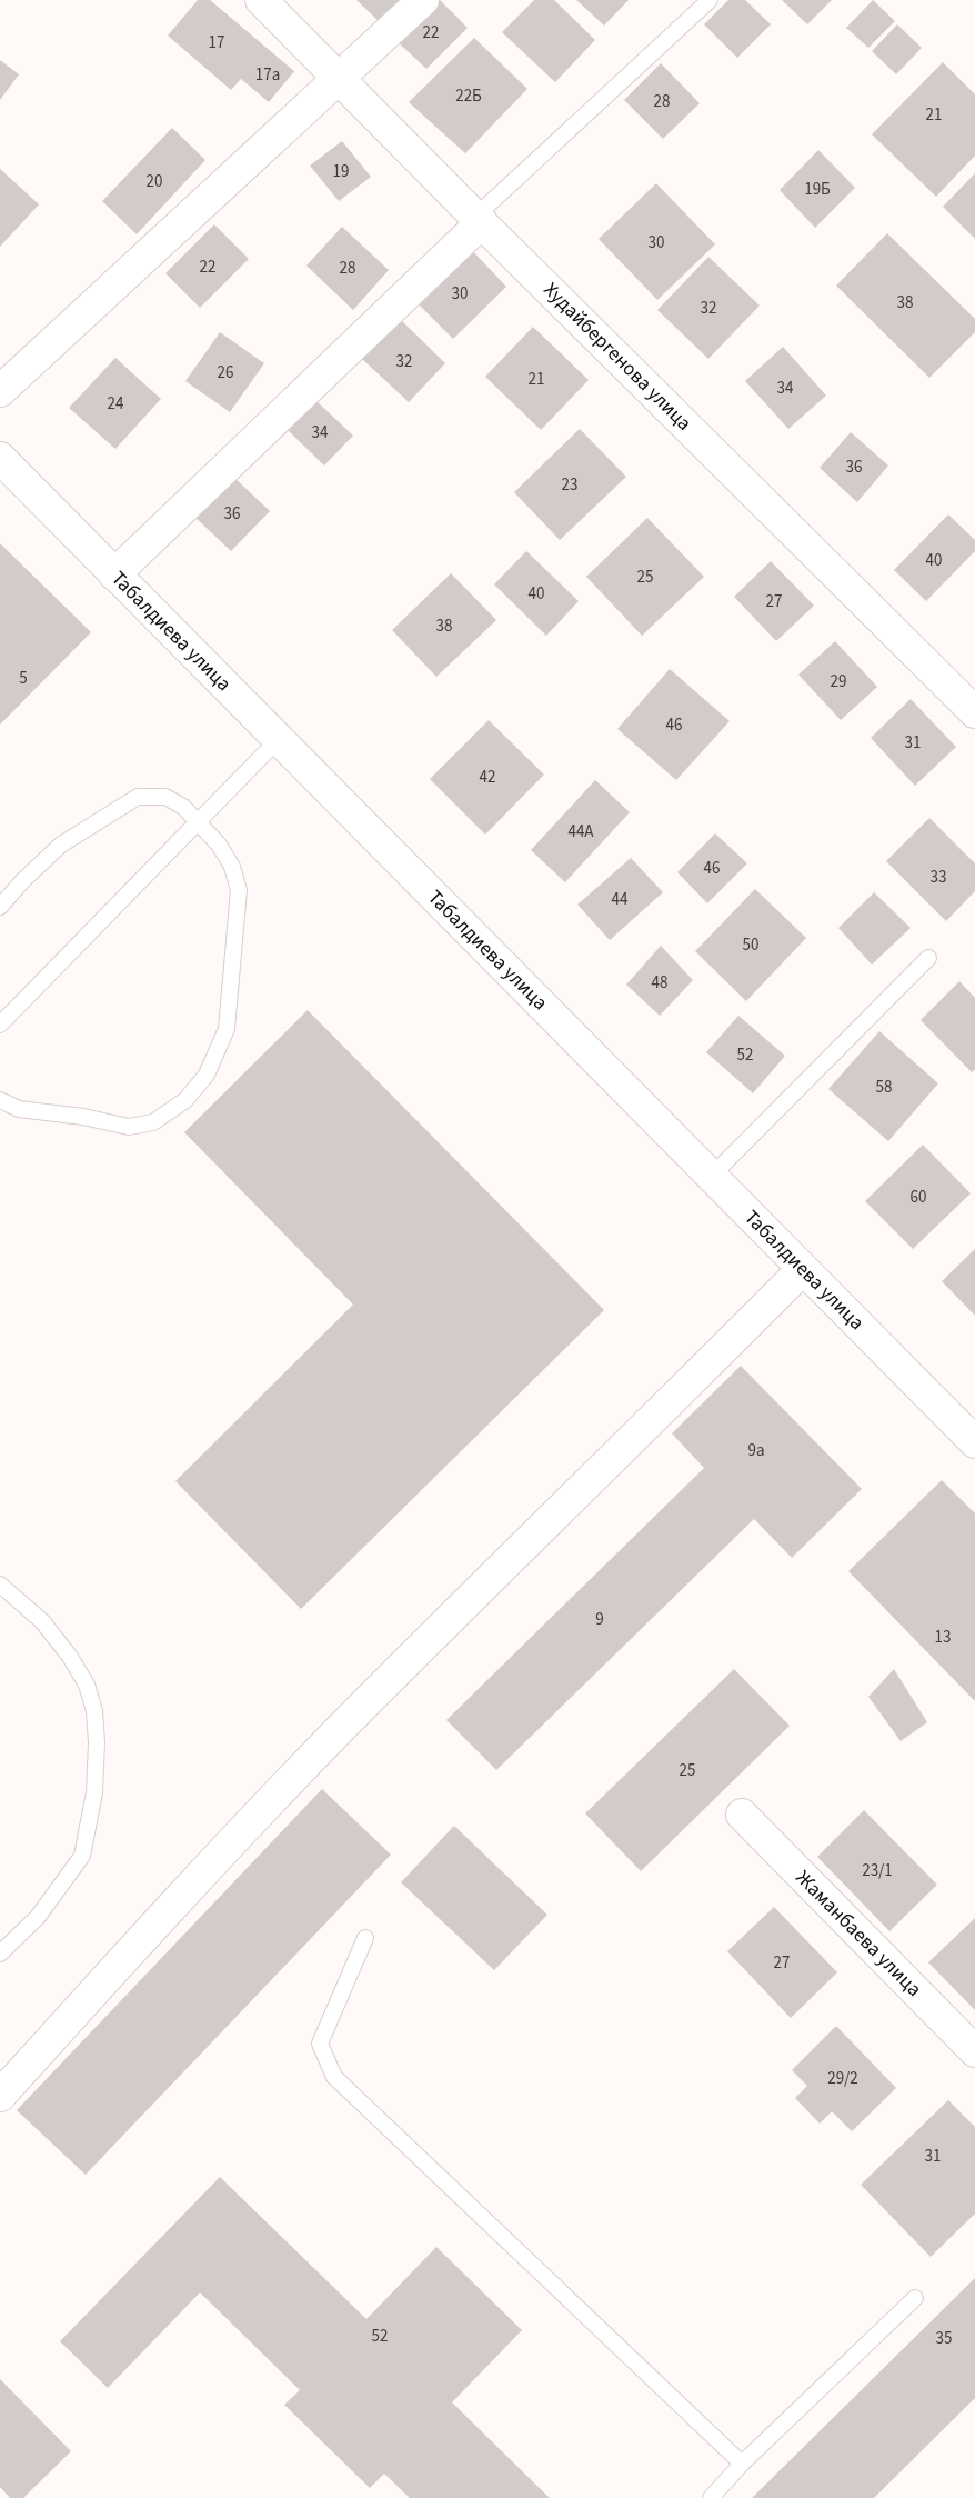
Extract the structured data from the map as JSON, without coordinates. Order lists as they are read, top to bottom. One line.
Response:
{"streets":{"street":["Худайбергенова улица","Табалдиева улица","Жаманбаева улица"]},"house_numbers":["22","17","17а","22Б","28","21","19","20","19Б","30","22","28","30","38","32","32","26","21","34","24","34","36","23","36","40","25","40","27","38","5","29","46","31","42","44А","46","33","44","50","48","52","58","60","9а","9","13","25","23/1","27","29/2","31","52","35"]}
